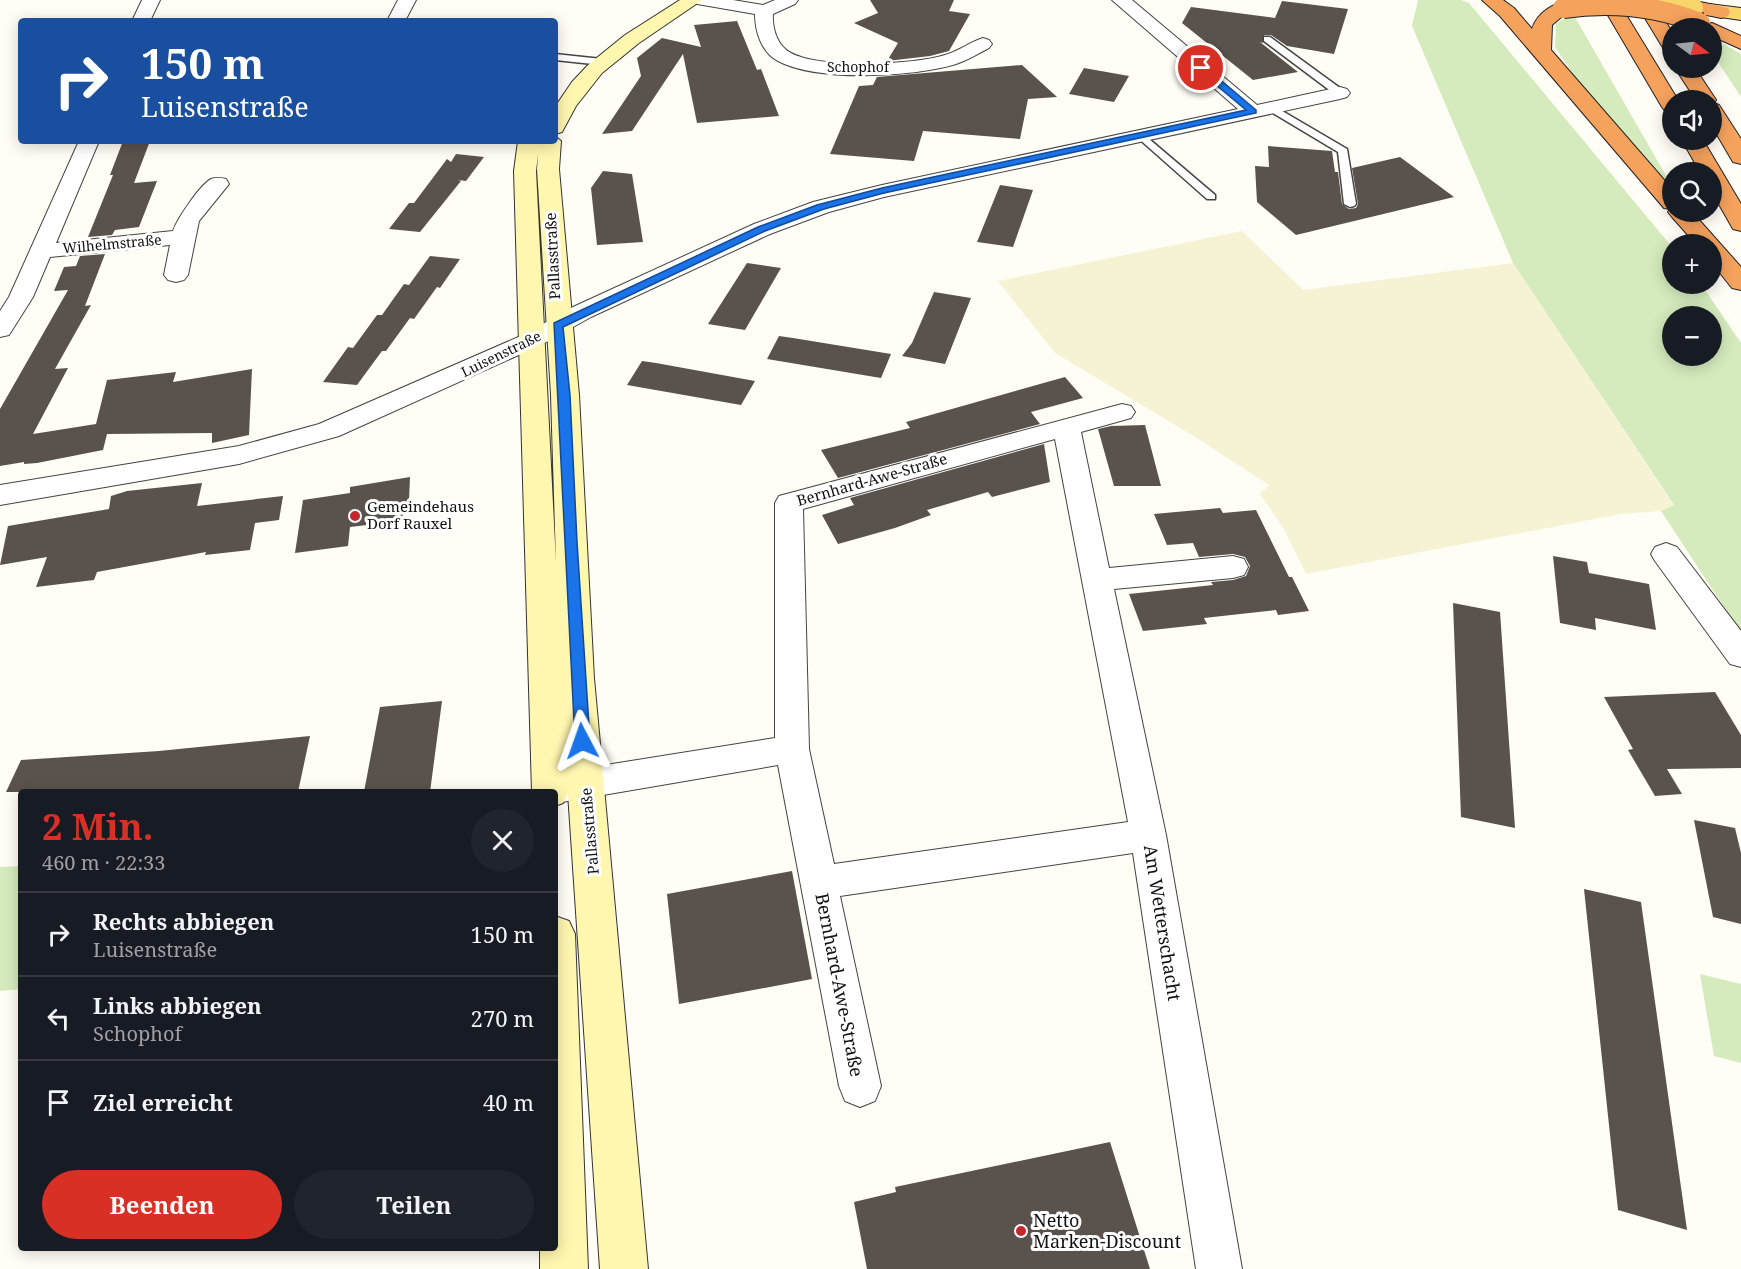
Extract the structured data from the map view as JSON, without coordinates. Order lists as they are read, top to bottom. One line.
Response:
{"streets":{"main road":["Pallasstraße"],"street":["Schophof","Wilhelmstraße","Luisenstraße","Bernhard-Awe-Straße","Am Wetterschacht"]},"crossings":[["Pallasstraße","Luisenstraße"],["Bernhard-Awe-Straße","Am Wetterschacht"]],"places":["Gemeindehaus Dorf Rauxel","Netto Marken-Discount"],"north":"right","page":{"map_buttons":["+","−"],"turn":["150 m","Luisenstraße"],"heading":["2 Min.","460 m · 22:33"],"list":[{"name":"Rechts abbiegen","note":"Luisenstraße","value":"150 m"},{"name":"Links abbiegen","note":"Schophof","value":"270 m"},{"name":"Ziel erreicht","value":"40 m"}],"buttons":["Beenden","Teilen"]}}
